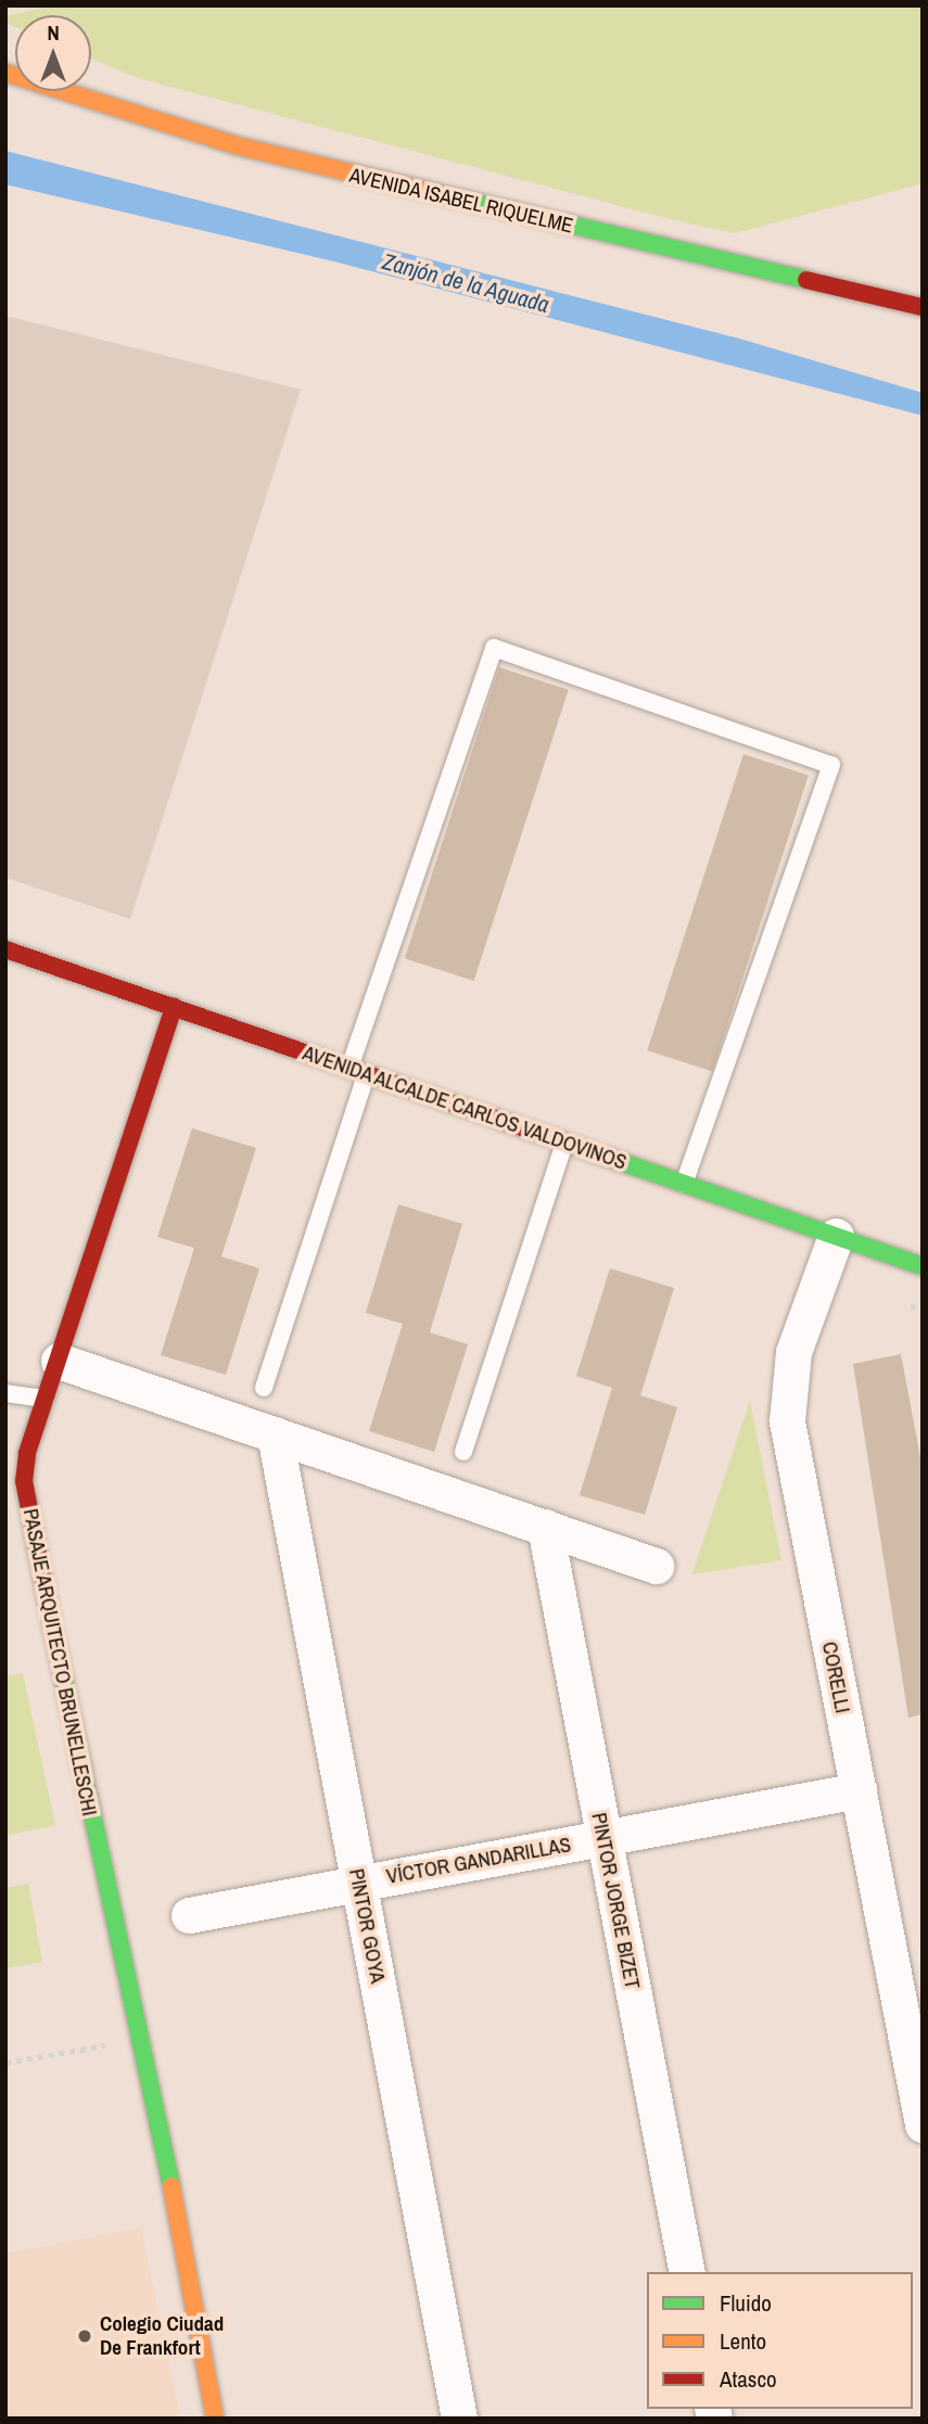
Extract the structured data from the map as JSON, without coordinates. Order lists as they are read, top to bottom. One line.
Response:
{"streets":{"main road":["AVENIDA ISABEL RIQUELME","AVENIDA ALCALDE CARLOS VALDOVINOS","PASAJE ARQUITECTO BRUNELLESCHI"],"street":["CORELLI","VÍCTOR GANDARILLAS","PINTOR JORGE BIZET","PINTOR GOYA"]},"crossings":[["AVENIDA ALCALDE CARLOS VALDOVINOS","PASAJE ARQUITECTO BRUNELLESCHI"],["AVENIDA ALCALDE CARLOS VALDOVINOS","CORELLI"],["CORELLI","VÍCTOR GANDARILLAS"],["VÍCTOR GANDARILLAS","PINTOR JORGE BIZET"],["VÍCTOR GANDARILLAS","PINTOR GOYA"]],"water":["Zanjón de la Aguada"],"places":["Colegio Ciudad De Frankfort"],"legend":["Fluido","Lento","Atasco"],"north":"top"}
